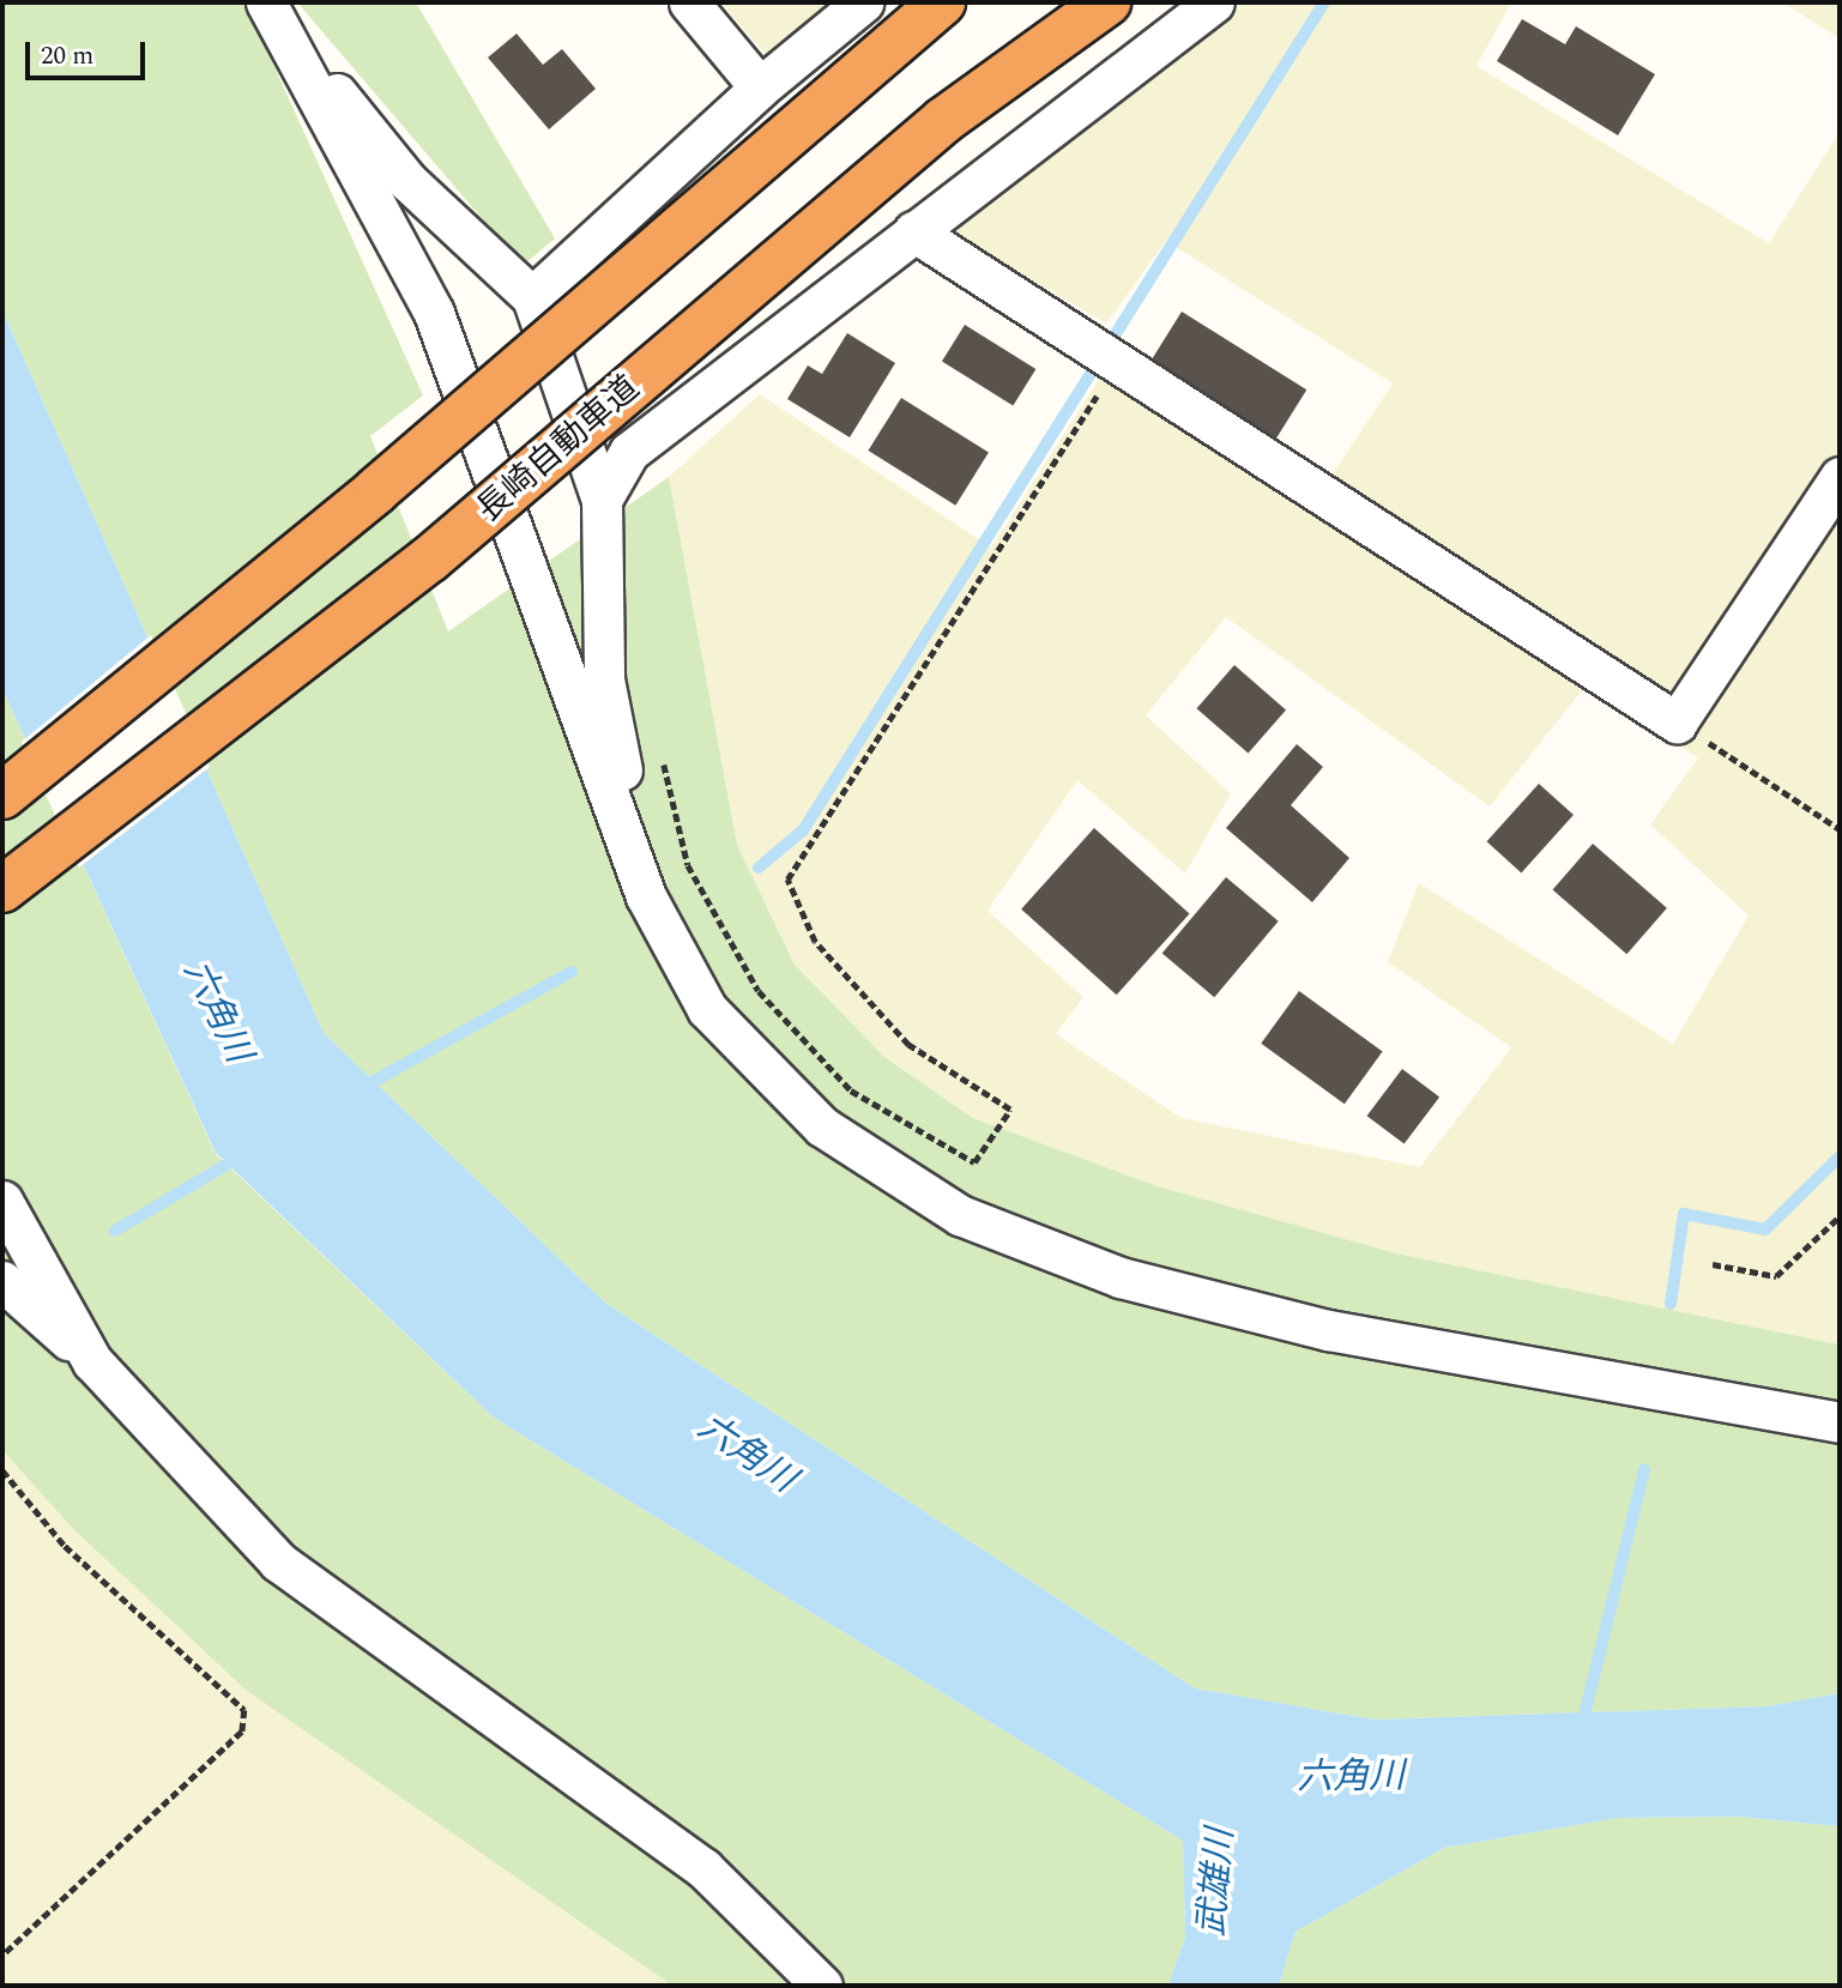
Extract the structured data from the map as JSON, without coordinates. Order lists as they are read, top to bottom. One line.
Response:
{"streets":{"highway":["長崎自動車道"]},"water":["六角川","武雄川"],"scale_bar":"20 m"}
